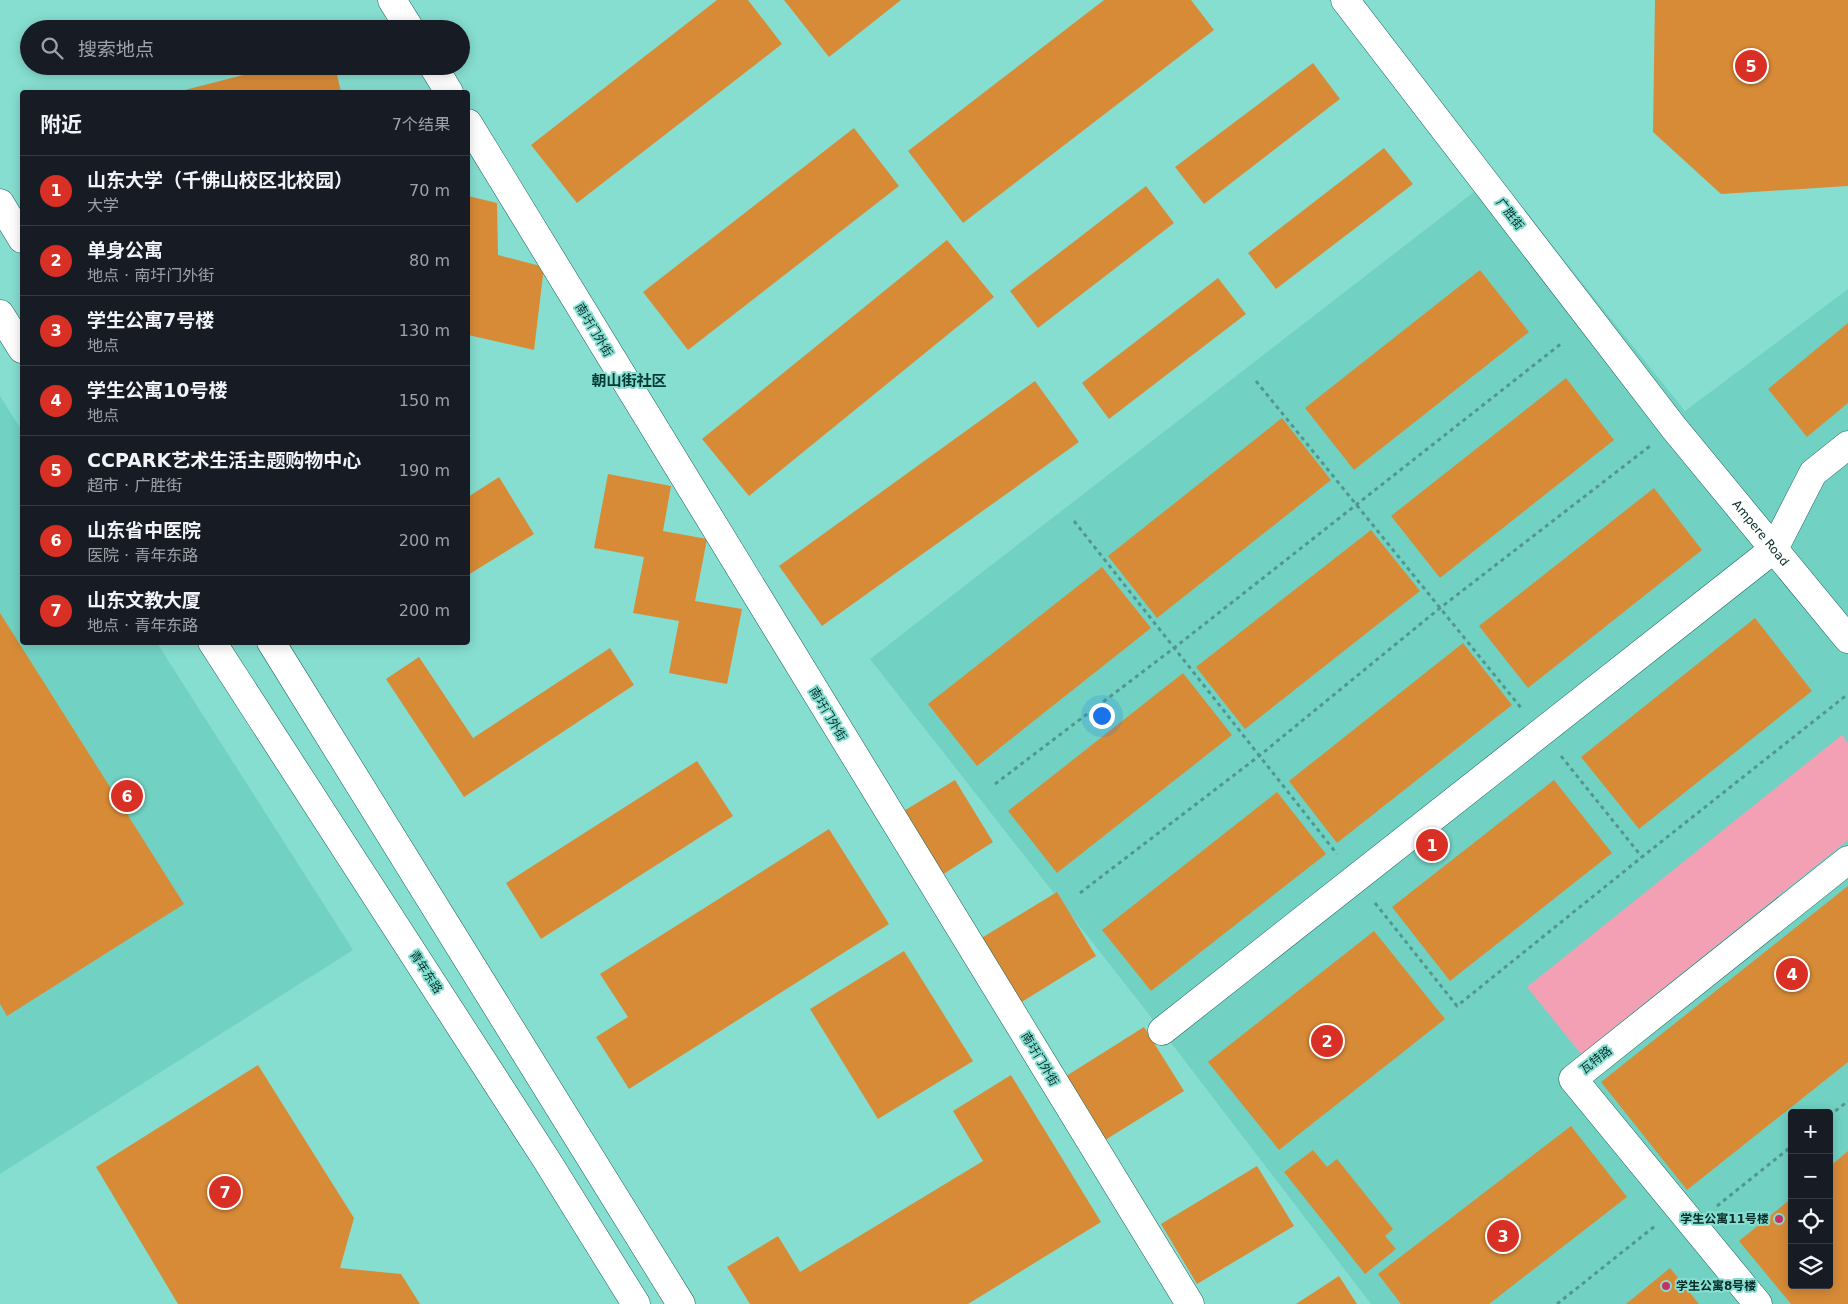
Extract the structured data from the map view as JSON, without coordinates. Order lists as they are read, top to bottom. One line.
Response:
{"streets":{"street":["广胜街","南圩门外街","Ampere Road","青年东路","瓦特路"]},"crossings":[["广胜街","Ampere Road"]],"districts":["朝山街社区"],"places":["学生公寓11号楼","学生公寓8号楼"],"page":{"search":"搜索地点","pins":["5","6","1","4","2","7","3"],"heading":["附近","7个结果"],"list":[{"mark":"1","name":"山东大学（千佛山校区北校园）","note":"大学","value":"70 m"},{"mark":"2","name":"单身公寓","note":"地点 · 南圩门外街","value":"80 m"},{"mark":"3","name":"学生公寓7号楼","note":"地点","value":"130 m"},{"mark":"4","name":"学生公寓10号楼","note":"地点","value":"150 m"},{"mark":"5","name":"CCPARK艺术生活主题购物中心","note":"超市 · 广胜街","value":"190 m"},{"mark":"6","name":"山东省中医院","note":"医院 · 青年东路","value":"200 m"},{"mark":"7","name":"山东文教大厦","note":"地点 · 青年东路","value":"200 m"}],"map_buttons":["+","−"]}}
